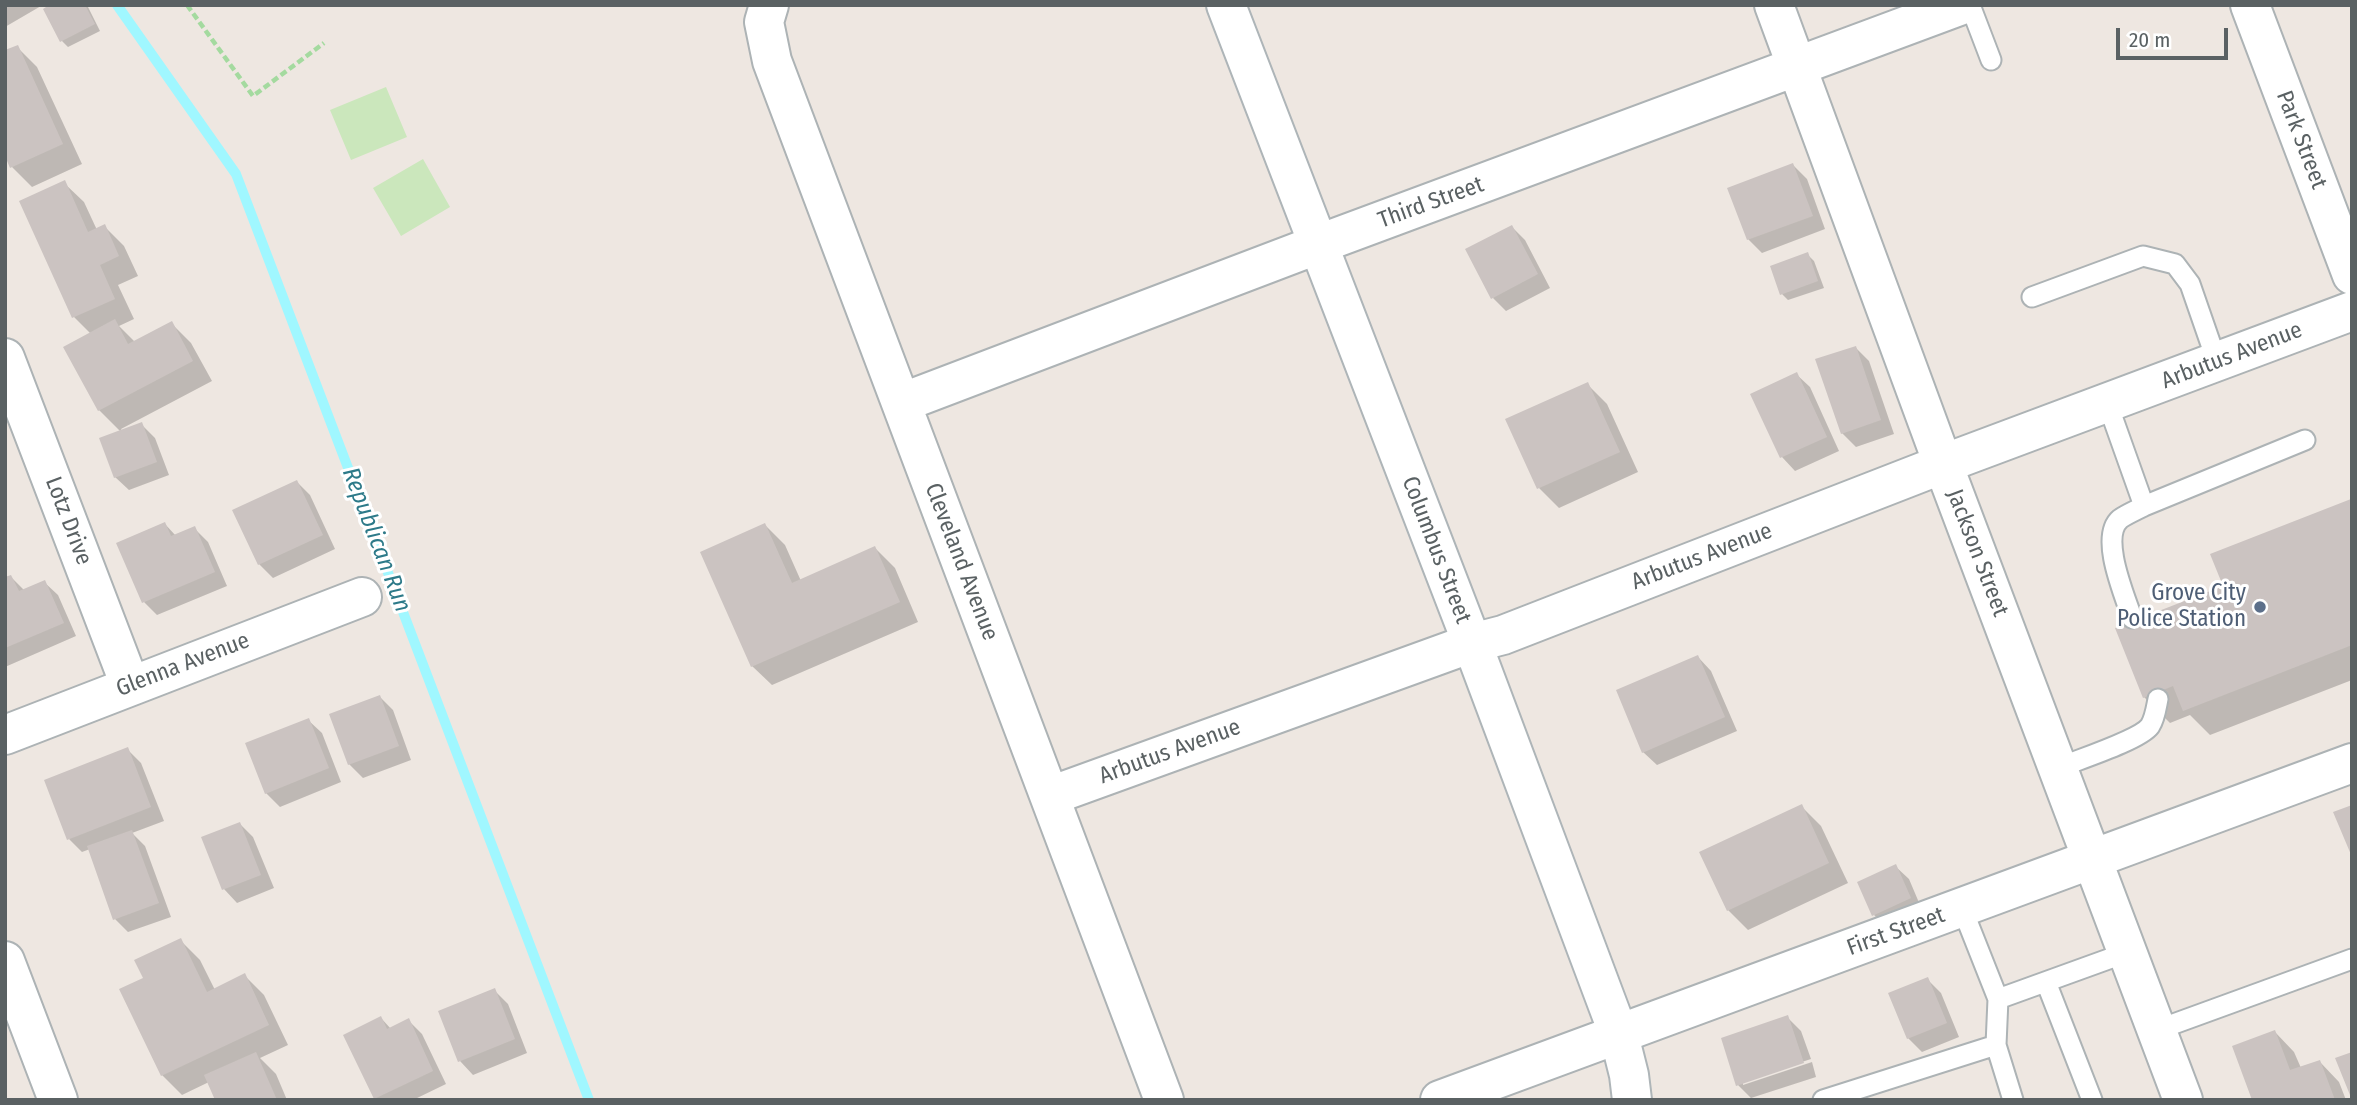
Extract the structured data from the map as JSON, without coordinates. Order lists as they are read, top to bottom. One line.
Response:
{"streets":{"street":["Park Street","Third Street","Arbutus Avenue","Lotz Drive","Columbus Street","Jackson Street","Cleveland Avenue","Glenna Avenue","First Street"]},"crossings":[["Third Street","Columbus Street"],["Third Street","Jackson Street"],["Third Street","Cleveland Avenue"],["Arbutus Avenue","Columbus Street"],["Arbutus Avenue","Jackson Street"],["Arbutus Avenue","Cleveland Avenue"],["Lotz Drive","Glenna Avenue"],["Columbus Street","First Street"],["Jackson Street","First Street"]],"water":["Republican Run"],"places":["Grove City Police Station"],"scale_bar":"20 m"}
